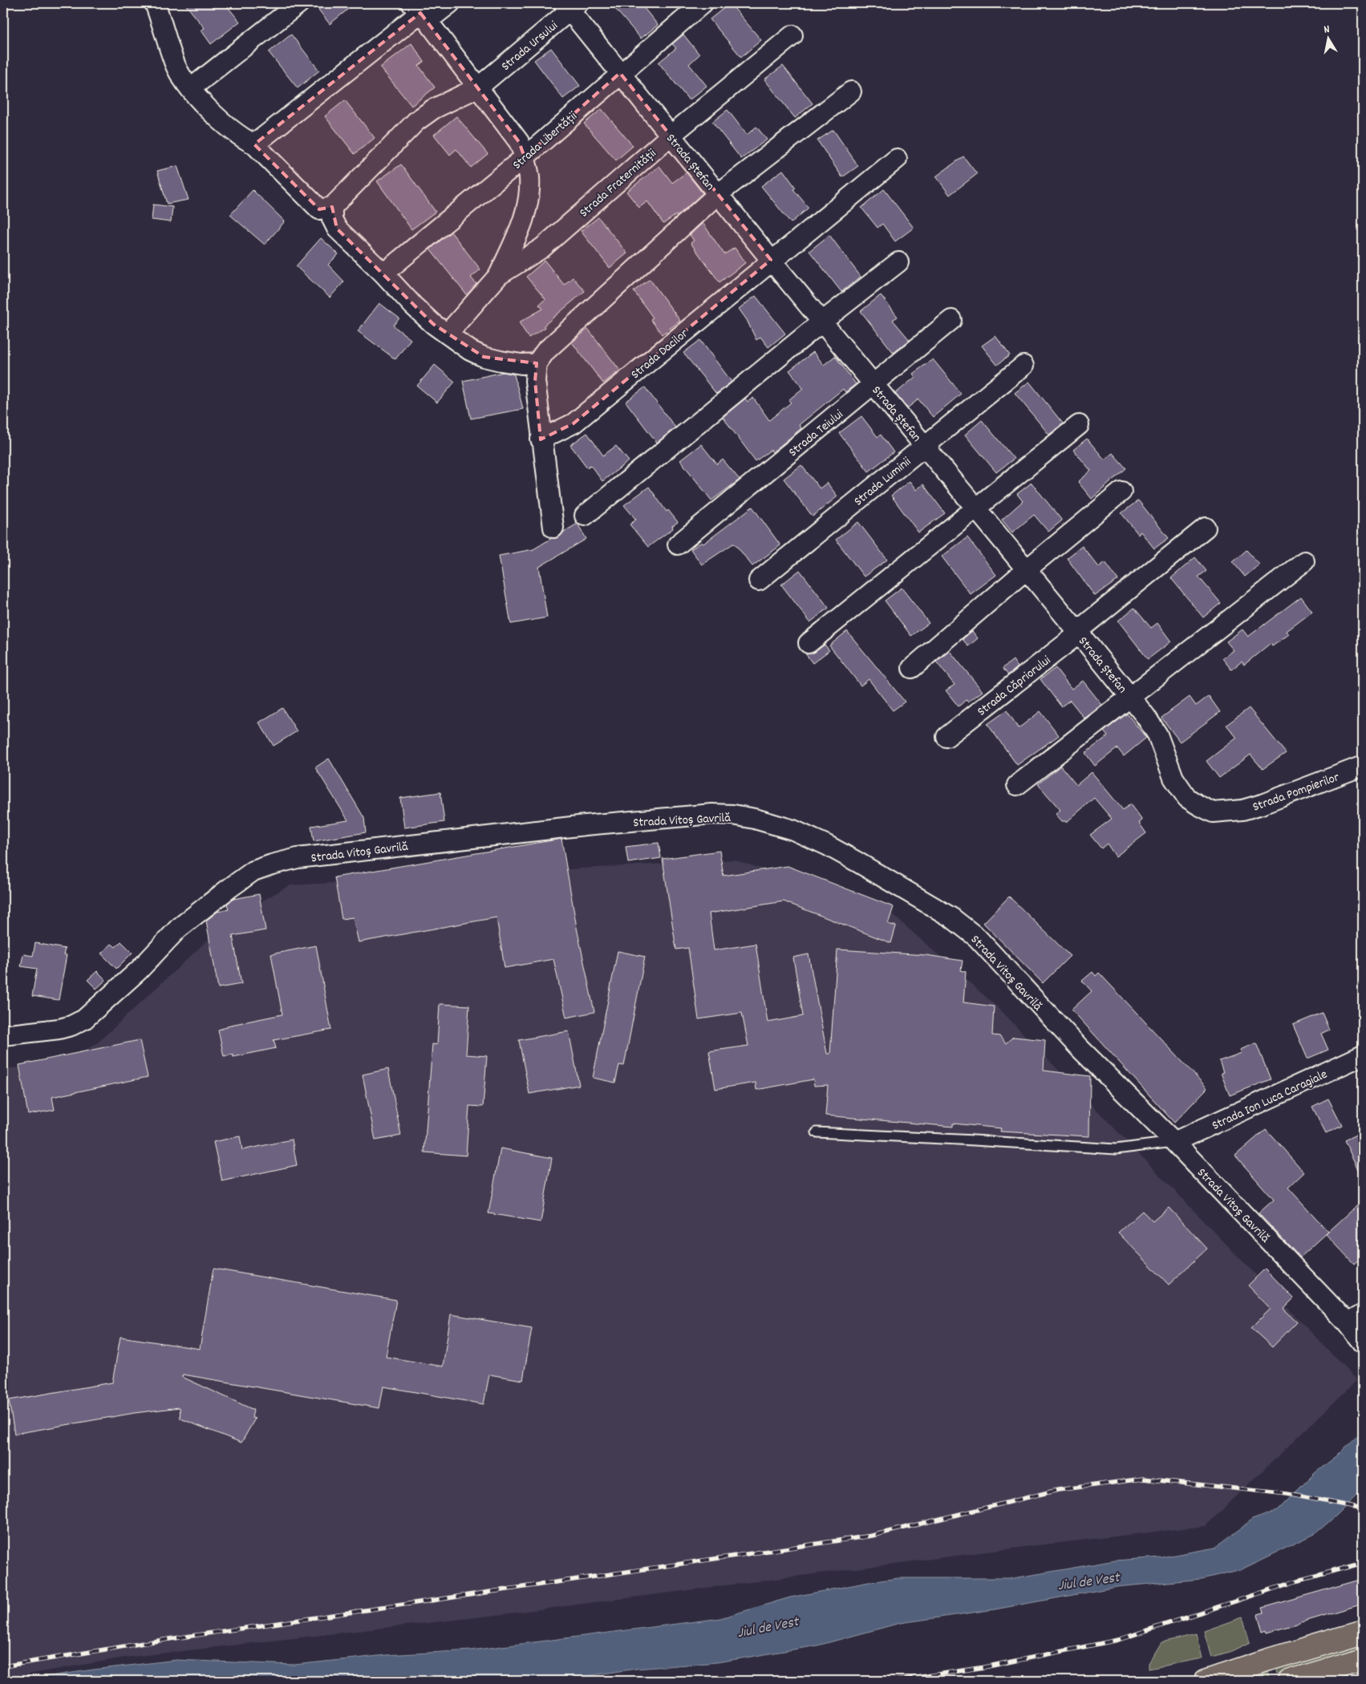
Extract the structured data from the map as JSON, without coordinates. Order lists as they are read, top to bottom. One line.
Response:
{"streets":{"street":["Strada Ursului","Strada Libertății","Strada Ștefan","Strada Fraternității","Strada Dacilor","Strada Teiului","Strada Luminii","Strada Căpriorului","Strada Pompierilor","Strada Vitoș Gavrilă","Strada Ion Luca Caragiale"]},"crossings":[["Strada Ursului","Strada Ștefan"],["Strada Libertății","Strada Ștefan"],["Strada Ștefan","Strada Fraternității"],["Strada Ștefan","Strada Dacilor"],["Strada Ștefan","Strada Teiului"],["Strada Ștefan","Strada Luminii"],["Strada Ștefan","Strada Căpriorului"],["Strada Ștefan","Strada Pompierilor"],["Strada Vitoș Gavrilă","Strada Ion Luca Caragiale"]],"water":["Jiul de Vest"],"north":"top"}
